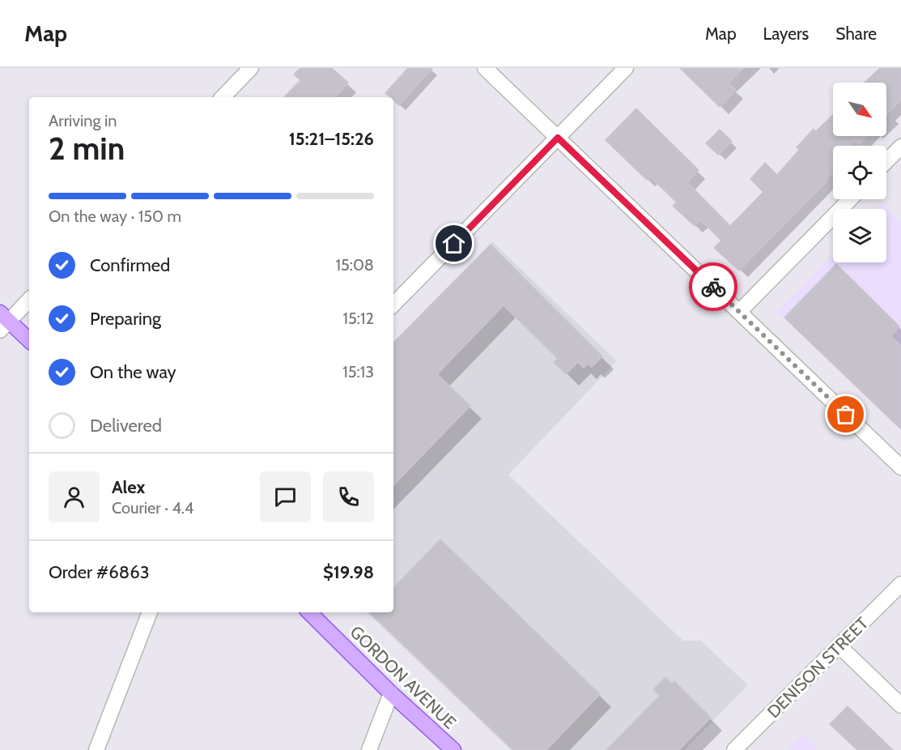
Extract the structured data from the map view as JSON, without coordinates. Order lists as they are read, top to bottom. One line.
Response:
{"streets":{"main road":["GORDON AVENUE"],"street":["DENISON STREET"]},"north":"bottom right","page":{"header":"Map","nav":["Map","Layers","Share"],"heading":["2 min","Arriving in","15:21–15:26"],"panel":["Alex","Courier · 4.4","Order #6863","$19.98"],"bar":"On the way · 150 m","list":[["Confirmed","15:08"],["Preparing","15:12"],["On the way","15:13"],"Delivered"]}}
